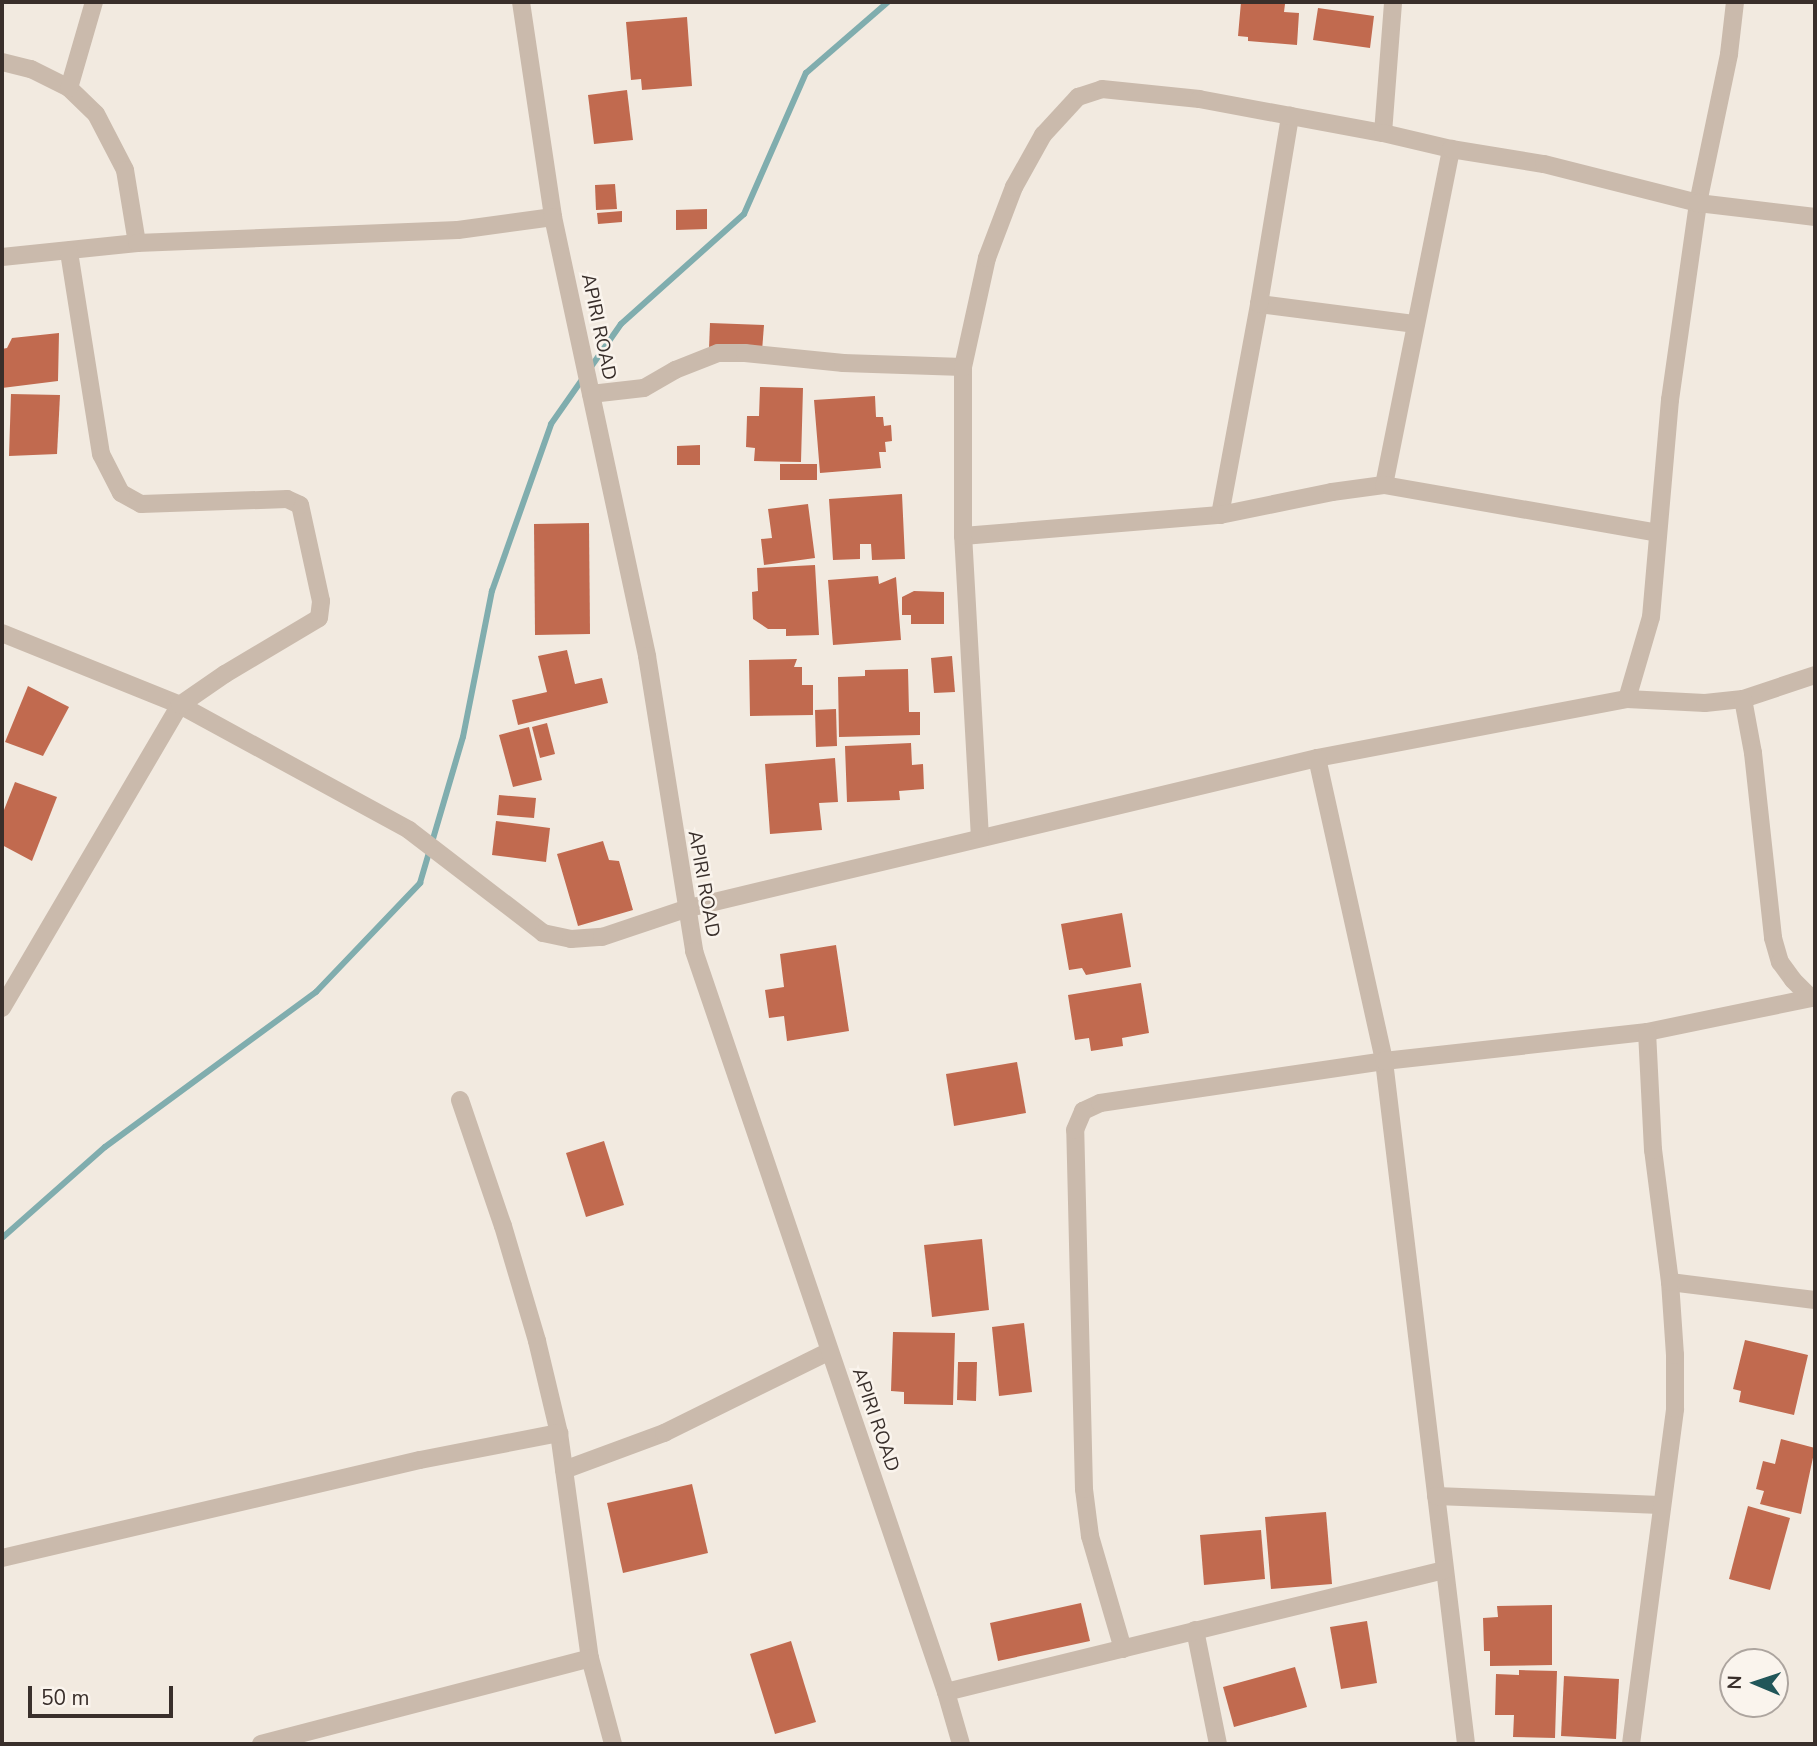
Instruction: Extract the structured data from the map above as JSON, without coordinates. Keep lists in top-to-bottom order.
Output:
{
  "streets": {
    "street": ["APIRI ROAD"]
  },
  "scale_bar": "50 m",
  "north": "left"
}
